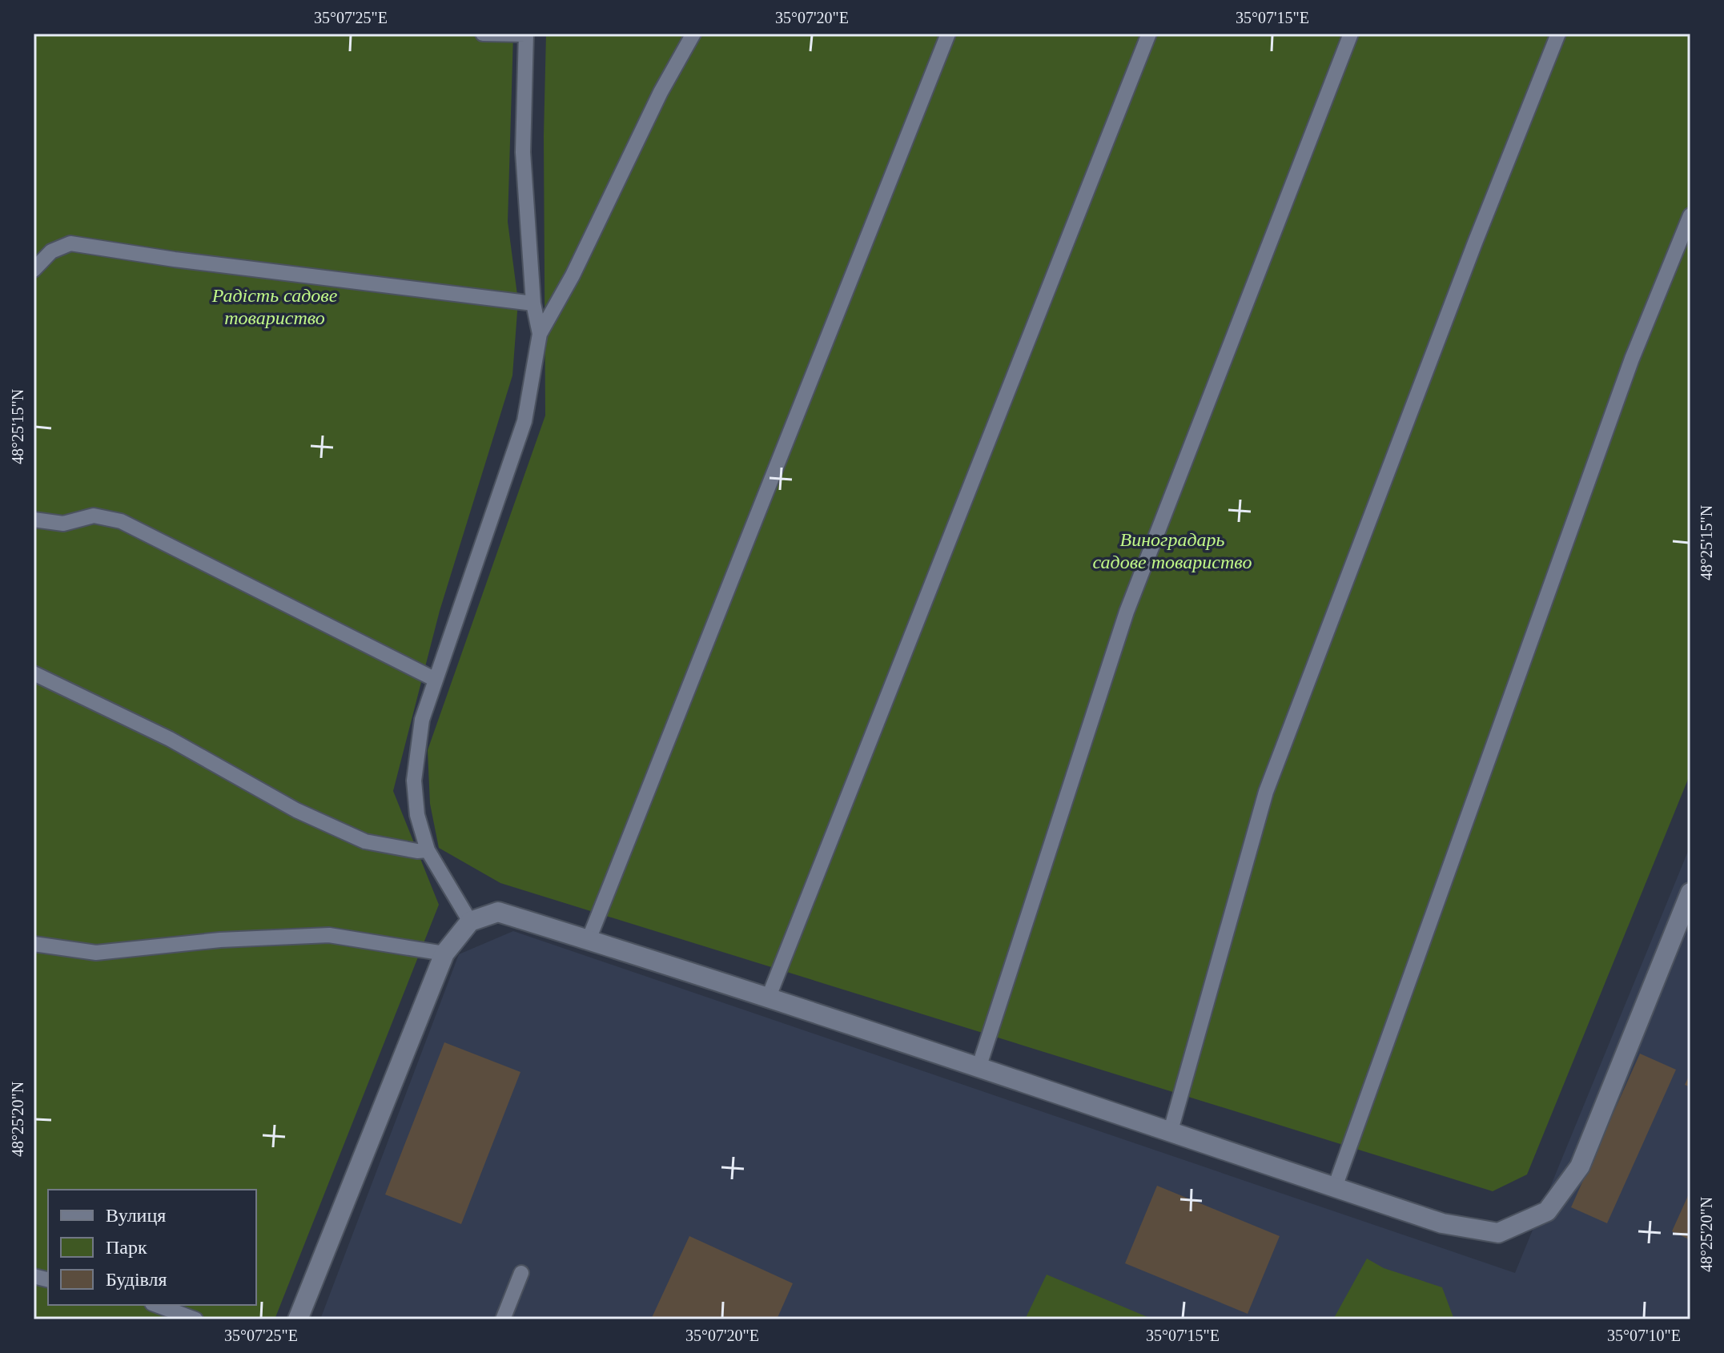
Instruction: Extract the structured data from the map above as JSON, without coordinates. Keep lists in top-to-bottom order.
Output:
{
  "parks": ["Радість садове товариство", "Виноградарь садове товариство"],
  "legend": ["Вулиця", "Парк", "Будівля"],
  "coordinates": [
    "35°07'25\"E",
    "35°07'20\"E",
    "35°07'15\"E",
    "48°25'15\"N",
    "48°25'20\"N",
    "35°07'10\"E"
  ]
}
